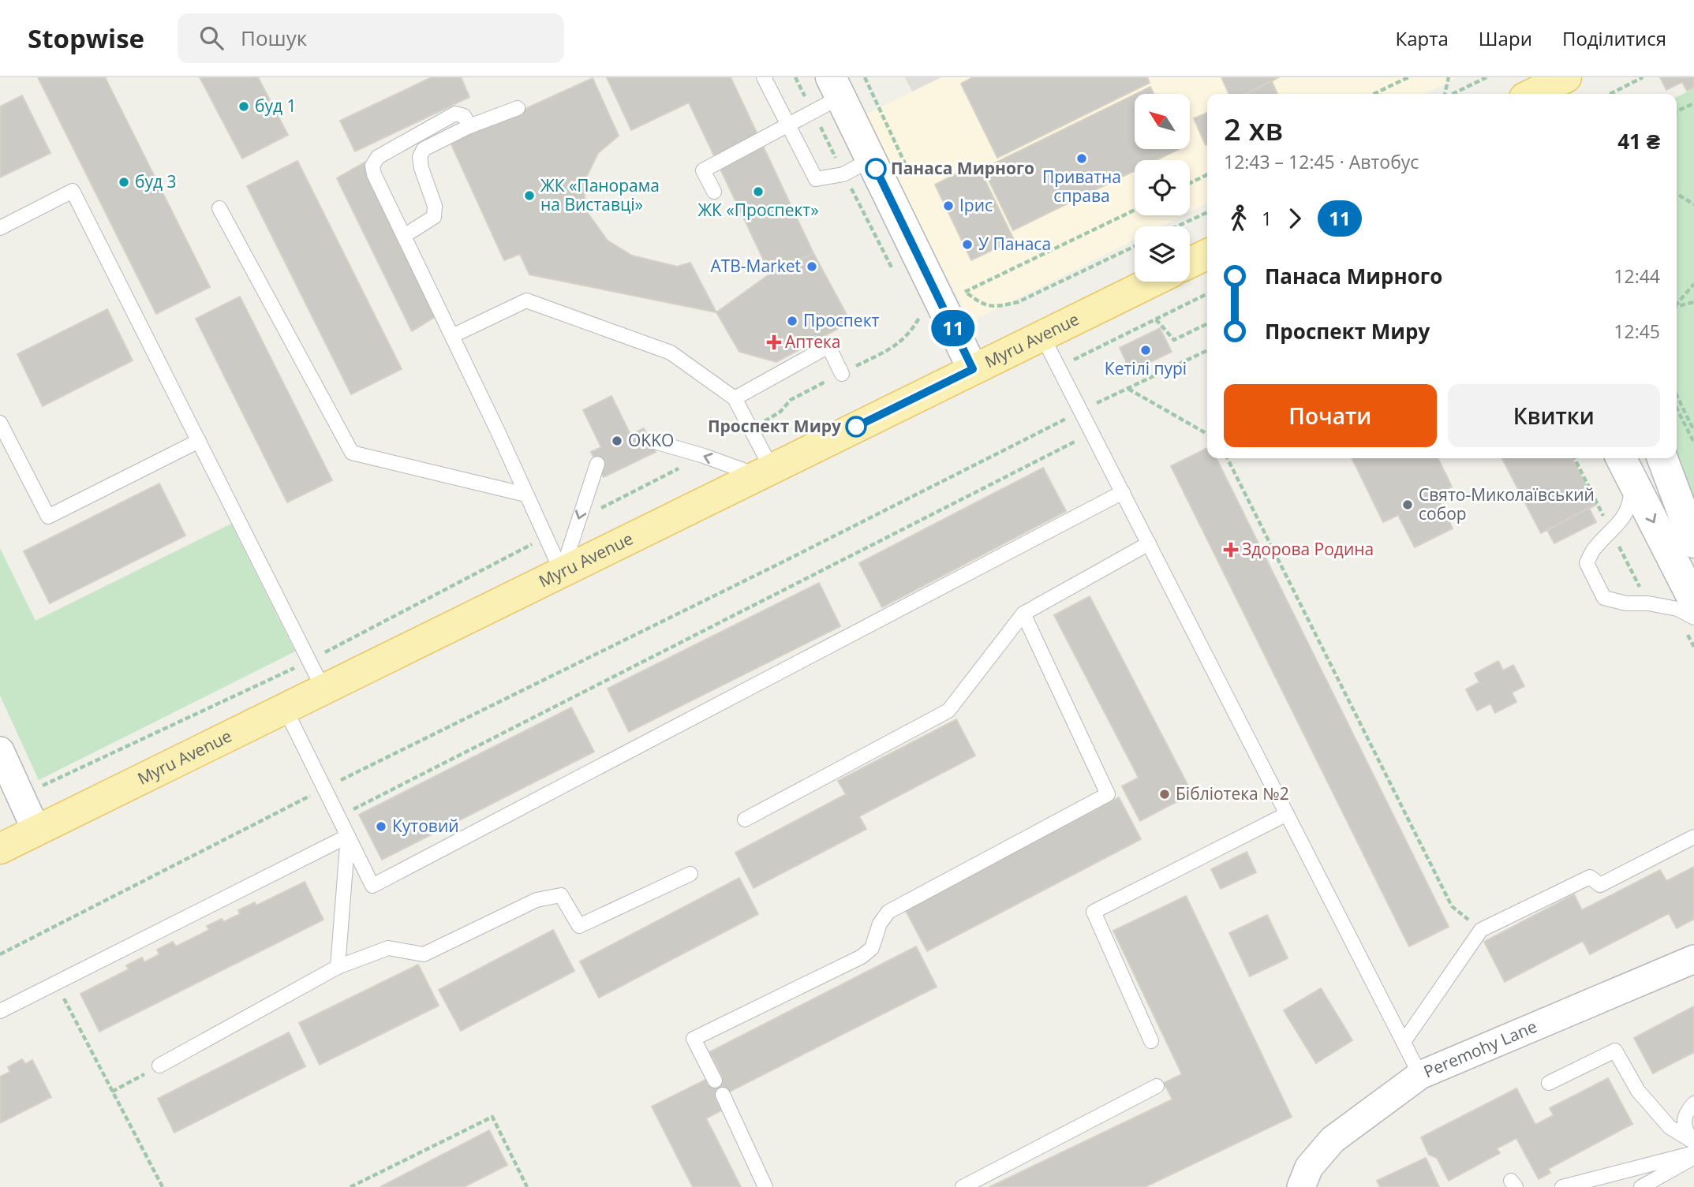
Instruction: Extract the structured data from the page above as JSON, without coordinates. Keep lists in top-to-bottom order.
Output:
{
  "streets": {
    "main road": ["Myru Avenue"],
    "street": ["Peremohy Lane"]
  },
  "places": {
    "other": [
      "буд 1",
      "Приватна справа",
      "Панаса Мирного",
      "буд 3",
      "ЖК «Проспект»",
      "ЖК «Панорама на Виставці»",
      "Ірис",
      "У Панаса",
      "ATB-Market",
      "Проспект",
      "Кетілі пурі",
      "Проспект Миру",
      "OKKO",
      "Свято-Миколаївський собор",
      "Бібліотека №2",
      "Кутовий"
    ],
    "health": ["Аптека", "Здорова Родина"]
  },
  "lines": ["bus line 11"],
  "north": "top left",
  "page": {
    "header": "Stopwise",
    "search": "Пошук",
    "nav": ["Карта", "Шари", "Поділитися"],
    "on_map": "11",
    "heading": ["2 хв", "12:43 – 12:45 · Автобус", "41 ₴"],
    "legs": ["1", "11"],
    "list": [
      {
        "name": "Панаса Мирного",
        "value": "12:44"
      },
      {
        "name": "Проспект Миру",
        "value": "12:45"
      }
    ],
    "buttons": ["Почати", "Квитки"]
  }
}
